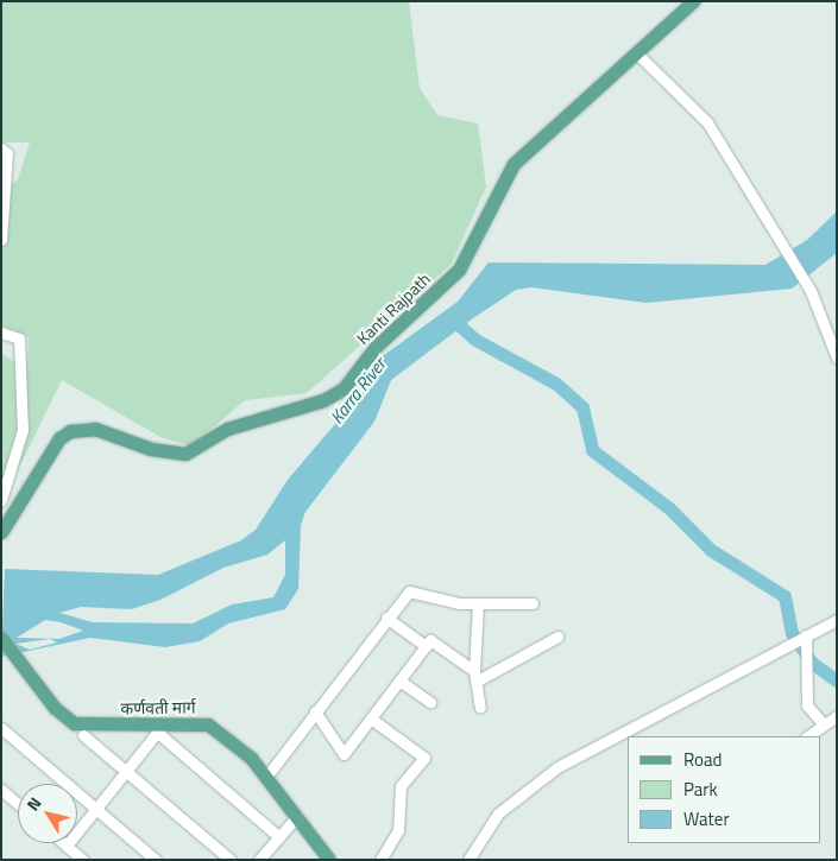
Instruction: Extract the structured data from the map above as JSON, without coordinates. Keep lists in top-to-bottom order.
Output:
{
  "streets": {
    "main road": ["Kanti Rajpath", "कर्णवती मार्ग"]
  },
  "water": ["Karra River"],
  "legend": ["Road", "Park", "Water"],
  "north": "top left"
}
